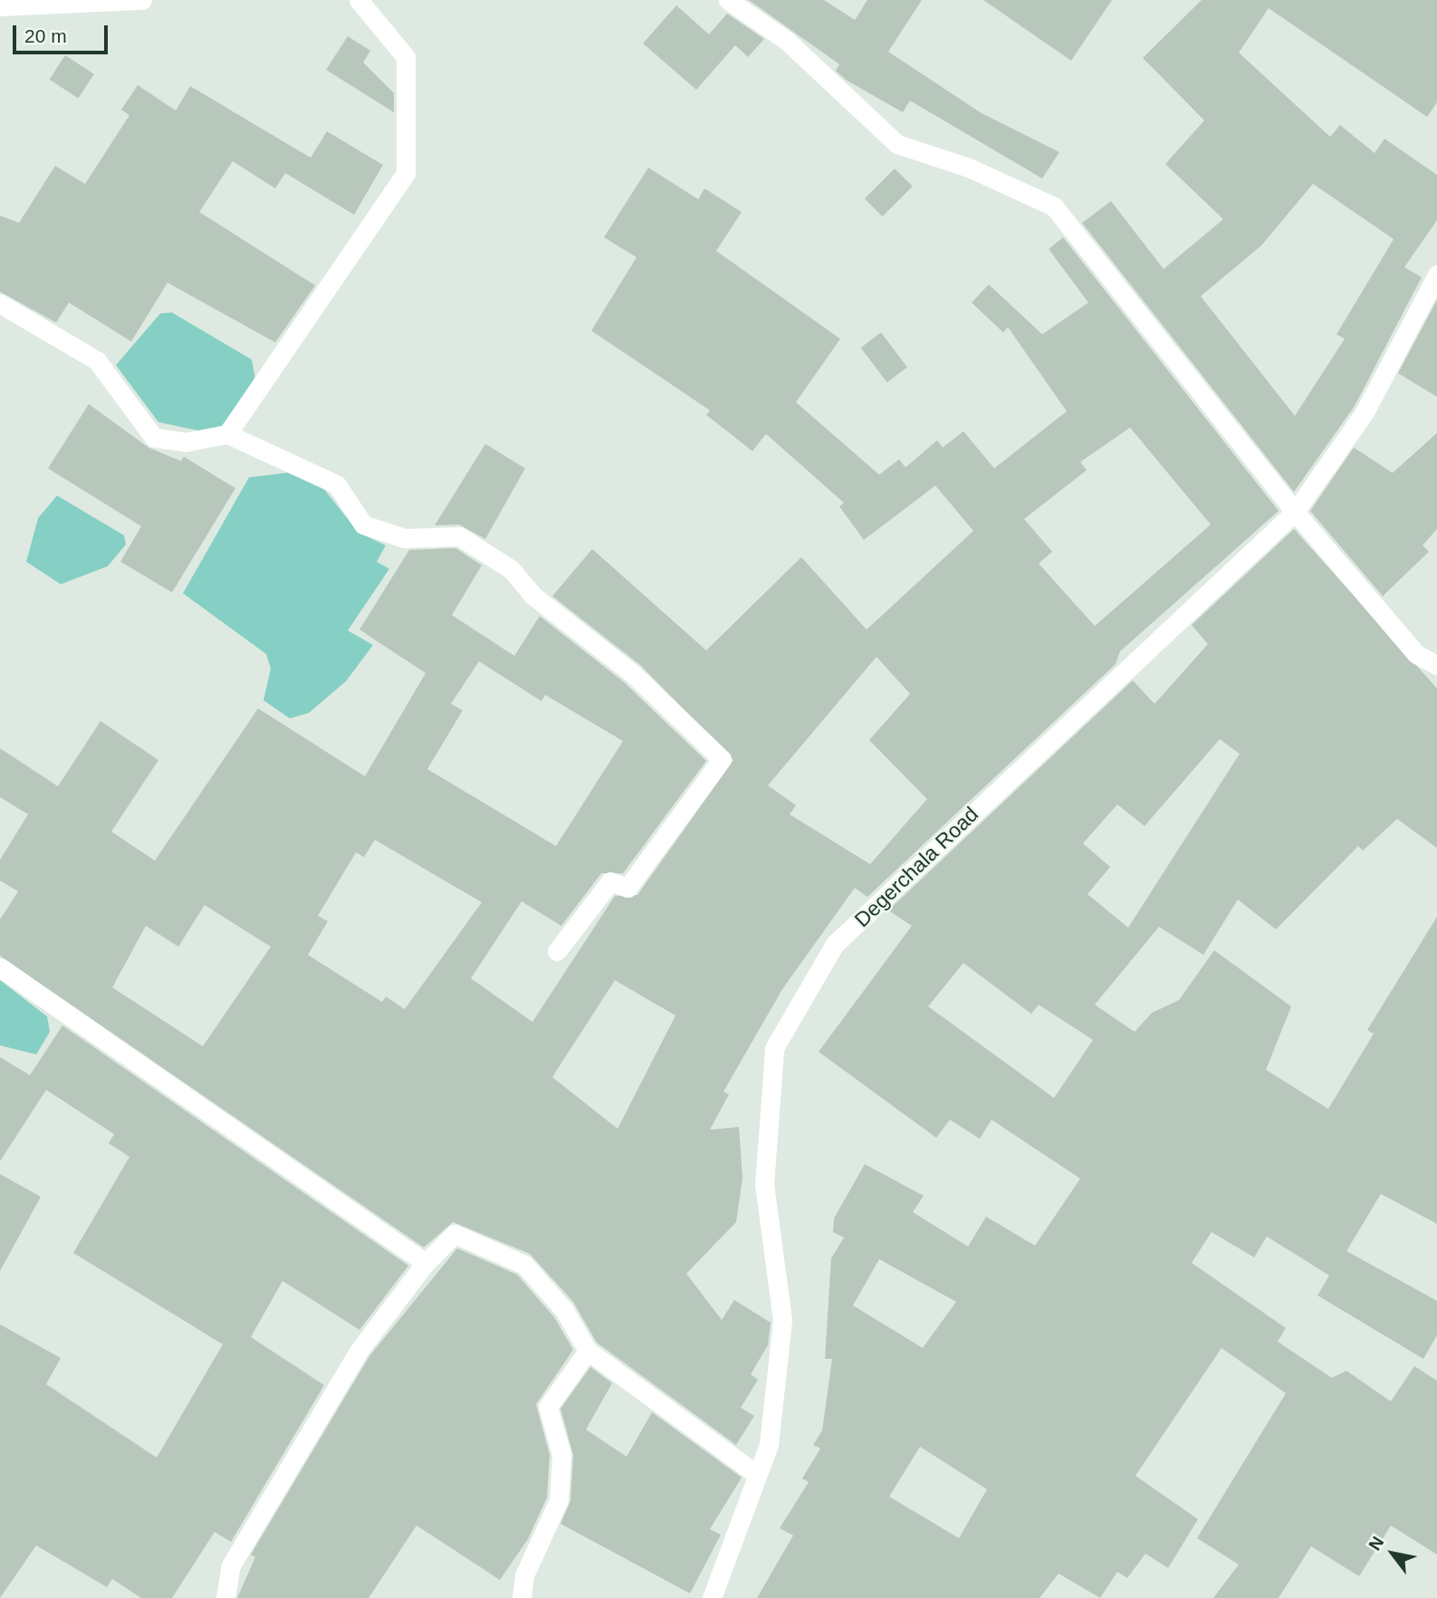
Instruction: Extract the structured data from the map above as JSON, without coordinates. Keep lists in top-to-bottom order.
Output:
{
  "streets": {
    "street": ["Degerchala Road"]
  },
  "scale_bar": "20 m",
  "north": "top left"
}
